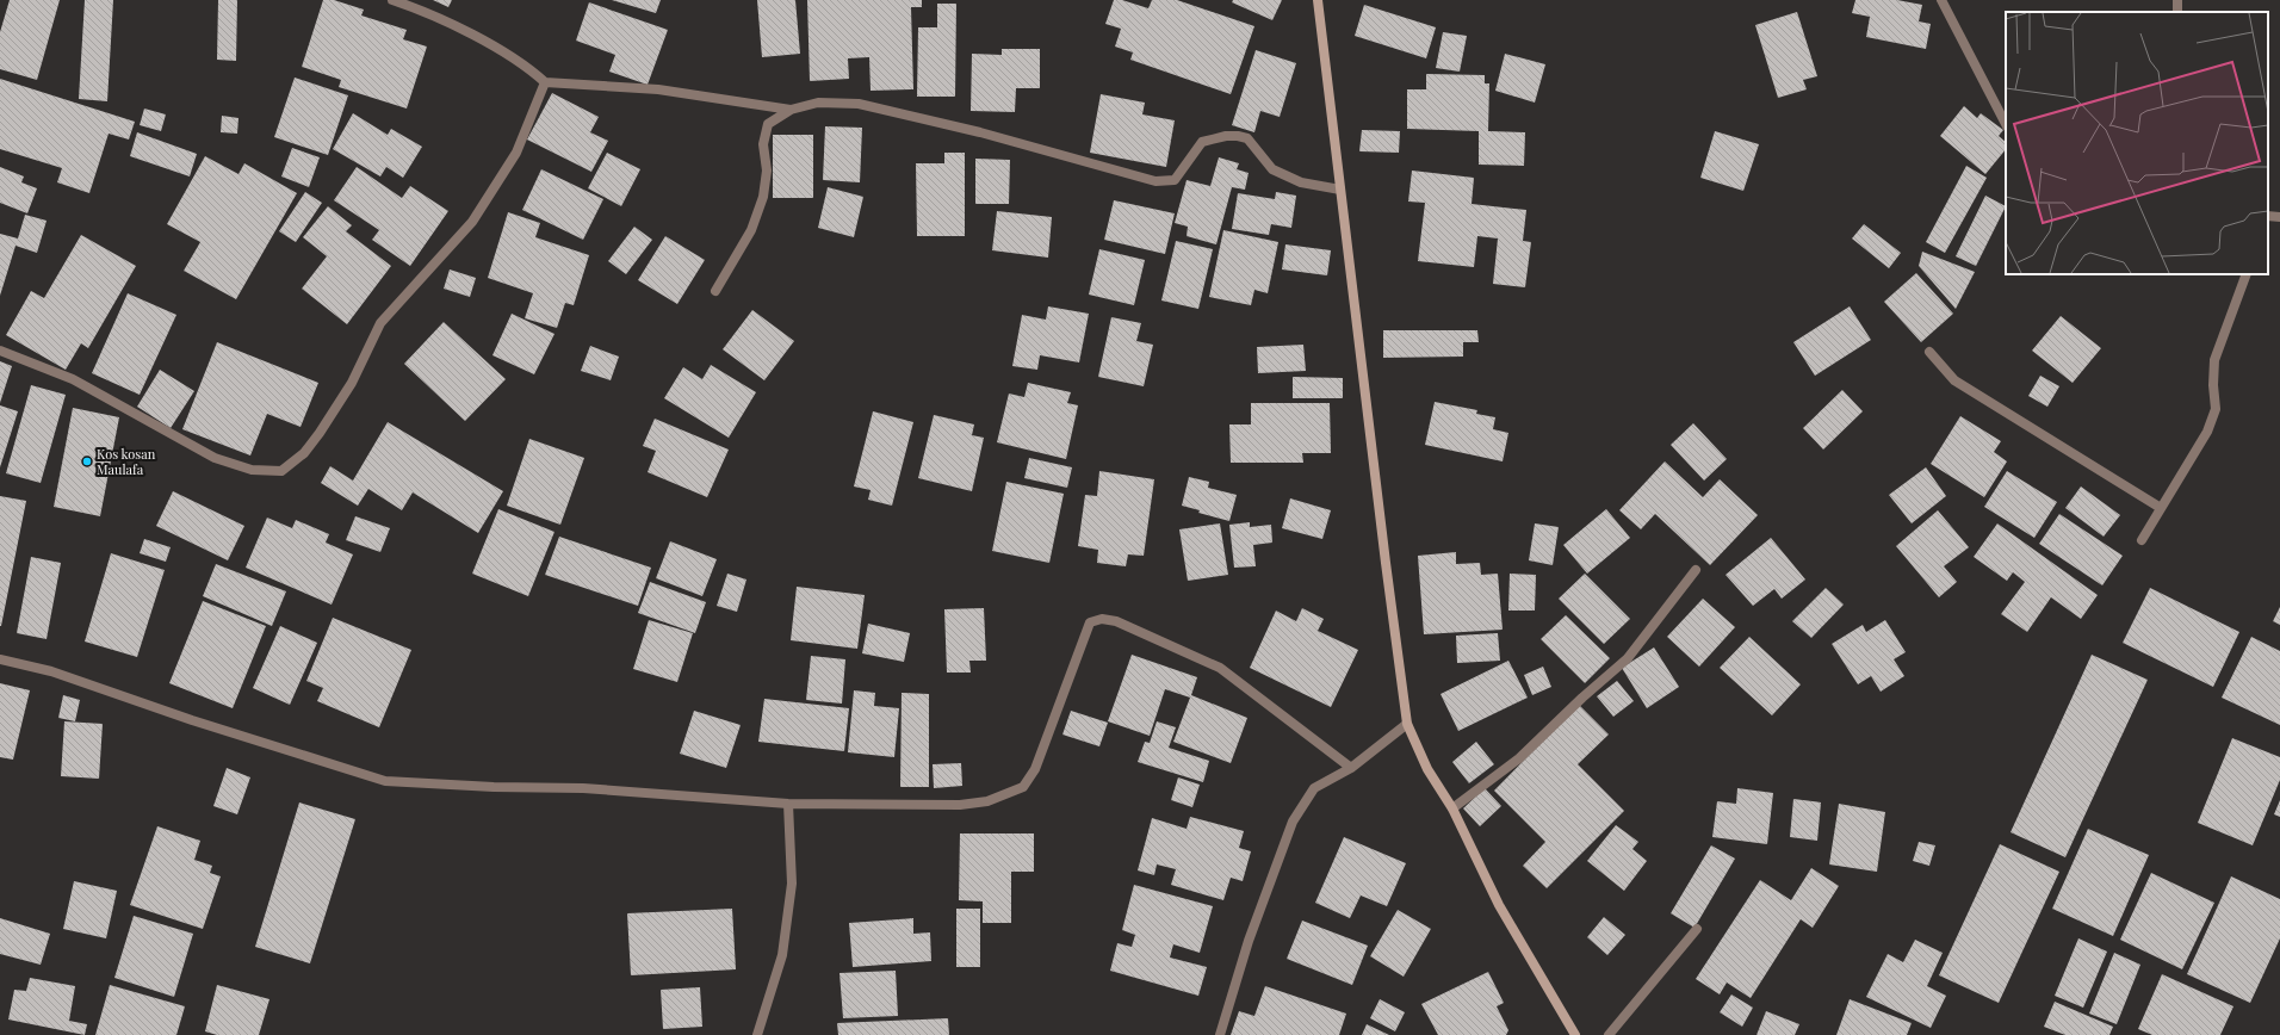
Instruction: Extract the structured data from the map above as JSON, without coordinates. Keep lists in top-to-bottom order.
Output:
{
  "places": ["Kos kosan Maulafa"]
}
